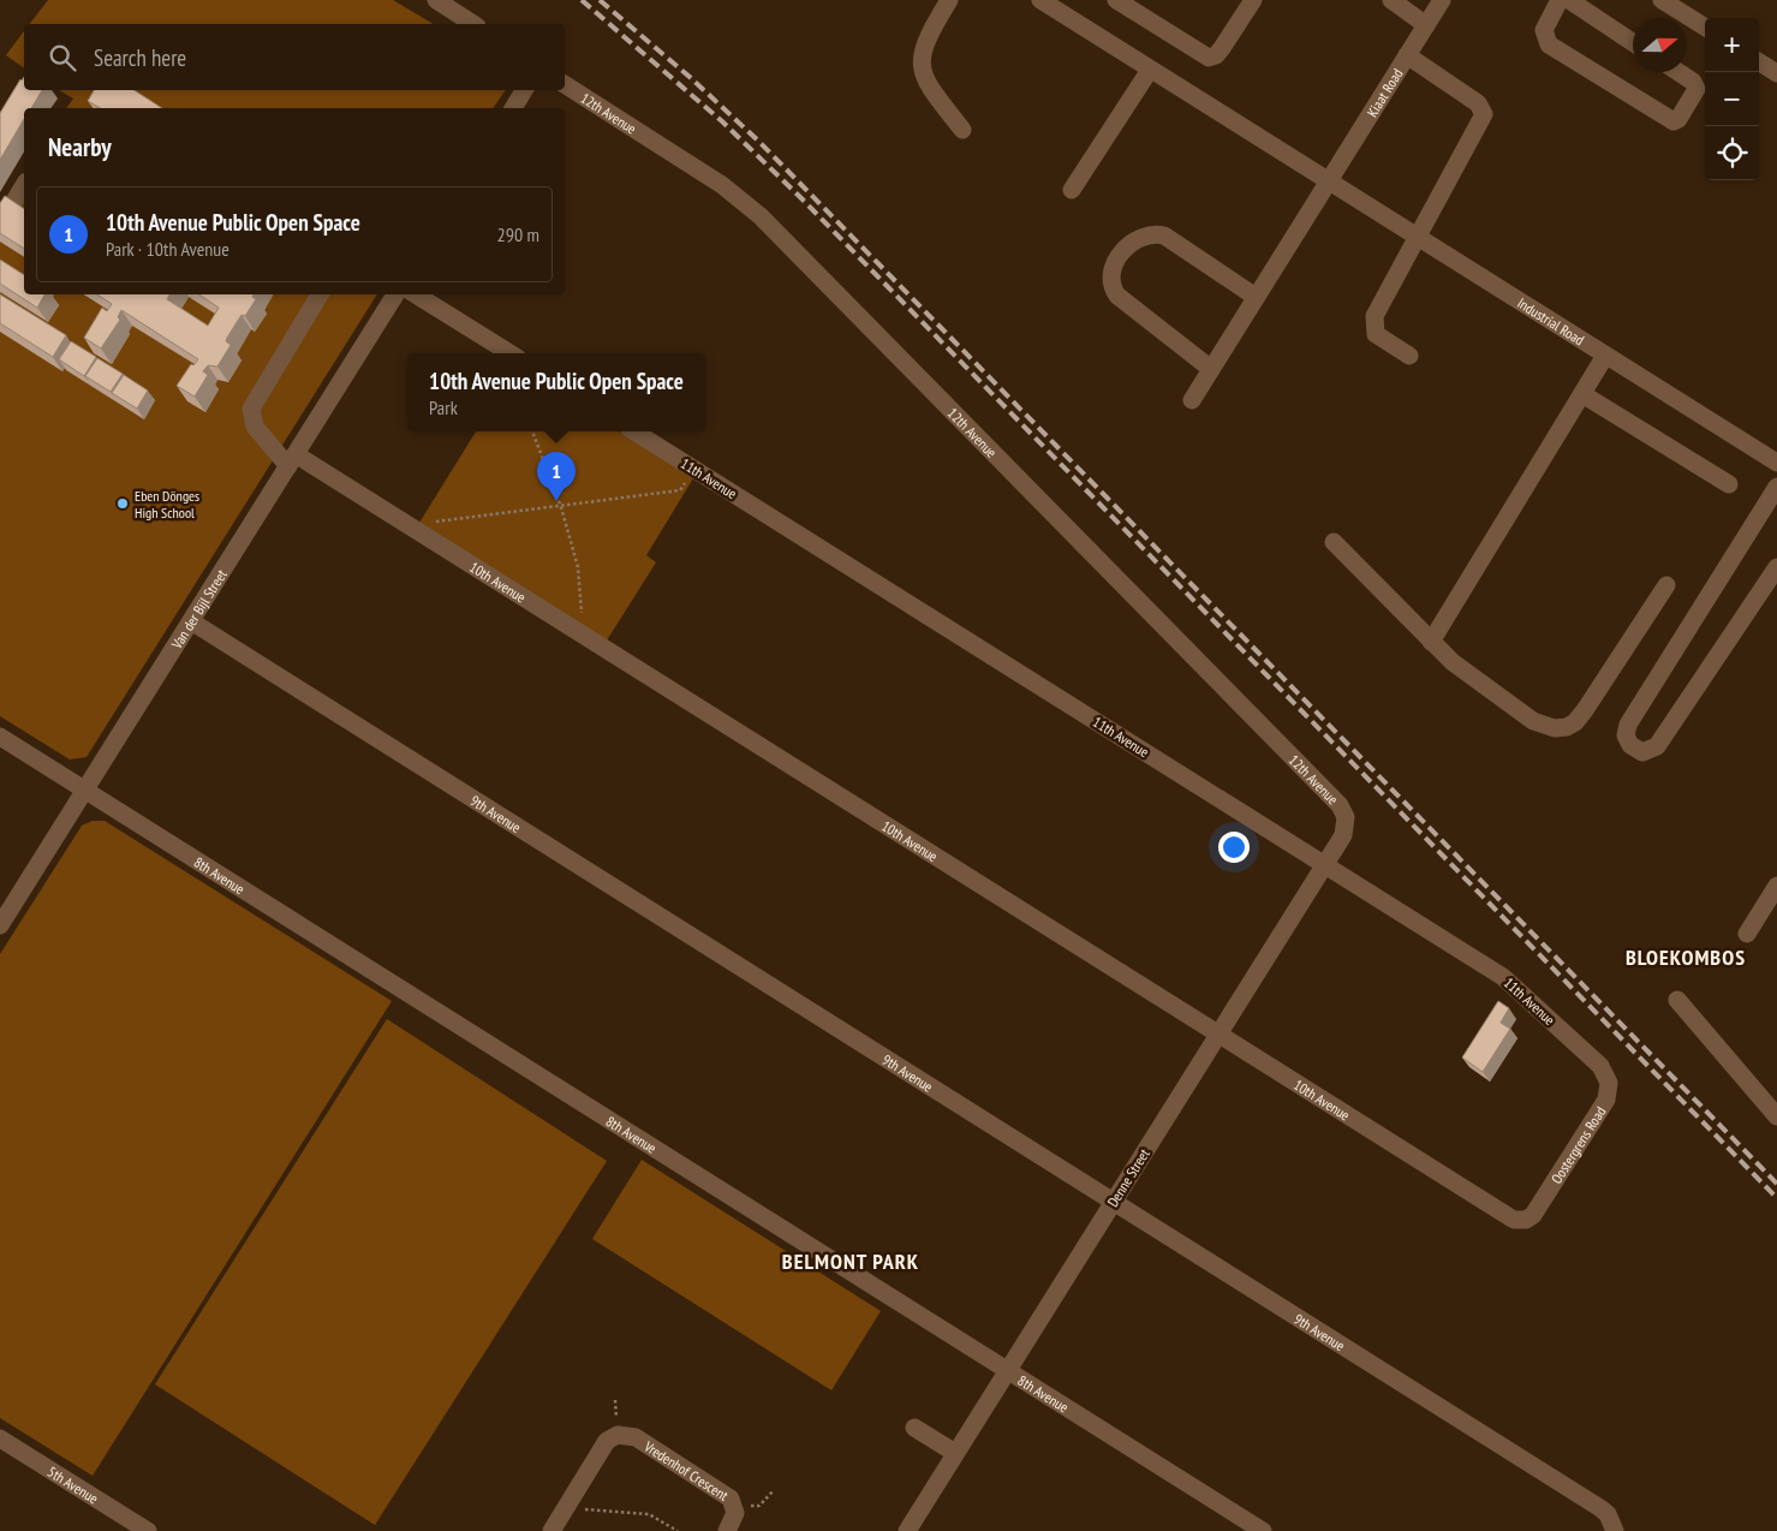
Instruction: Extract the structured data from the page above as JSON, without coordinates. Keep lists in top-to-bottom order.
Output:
{
  "streets": {
    "street": [
      "Kiaat Road",
      "12th Avenue",
      "Industrial Road",
      "11th Avenue",
      "10th Avenue",
      "Van der Bijl Street",
      "9th Avenue",
      "8th Avenue",
      "Oostergrens Road",
      "Denne Street",
      "Vredenhof Crescent",
      "5th Avenue"
    ]
  },
  "crossings": [
    ["Kiaat Road", "Industrial Road"],
    ["12th Avenue", "Denne Street"],
    ["11th Avenue", "Oostergrens Road"],
    ["11th Avenue", "Denne Street"],
    ["10th Avenue", "Van der Bijl Street"],
    ["10th Avenue", "Oostergrens Road"],
    ["10th Avenue", "Denne Street"],
    ["Van der Bijl Street", "9th Avenue"],
    ["Van der Bijl Street", "8th Avenue"],
    ["9th Avenue", "Denne Street"],
    ["8th Avenue", "Denne Street"]
  ],
  "districts": ["BLOEKOMBOS", "BELMONT PARK"],
  "places": ["Eben Dönges High School"],
  "north": "right",
  "page": {
    "map_buttons": ["+", "−"],
    "search": "Search here",
    "heading": "Nearby",
    "list": [
      {
        "mark": "1",
        "name": "10th Avenue Public Open Space",
        "note": "Park · 10th Avenue",
        "value": "290 m"
      }
    ],
    "popup": ["10th Avenue Public Open Space", "Park"],
    "pins": "1"
  }
}
